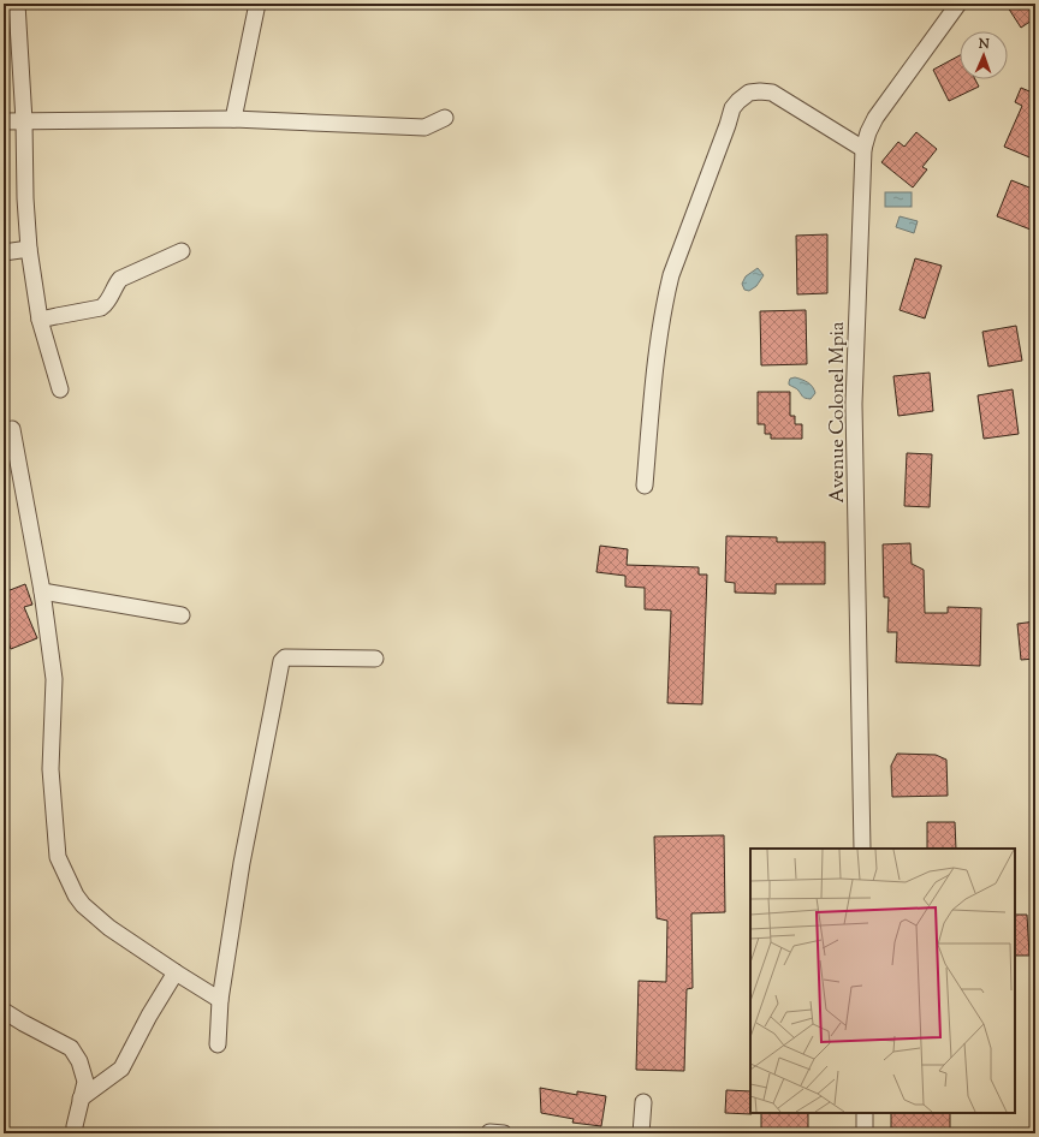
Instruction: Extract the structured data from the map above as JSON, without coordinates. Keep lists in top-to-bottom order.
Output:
{
  "streets": {
    "street": ["Avenue Colonel Mpia"]
  },
  "north": "top"
}
